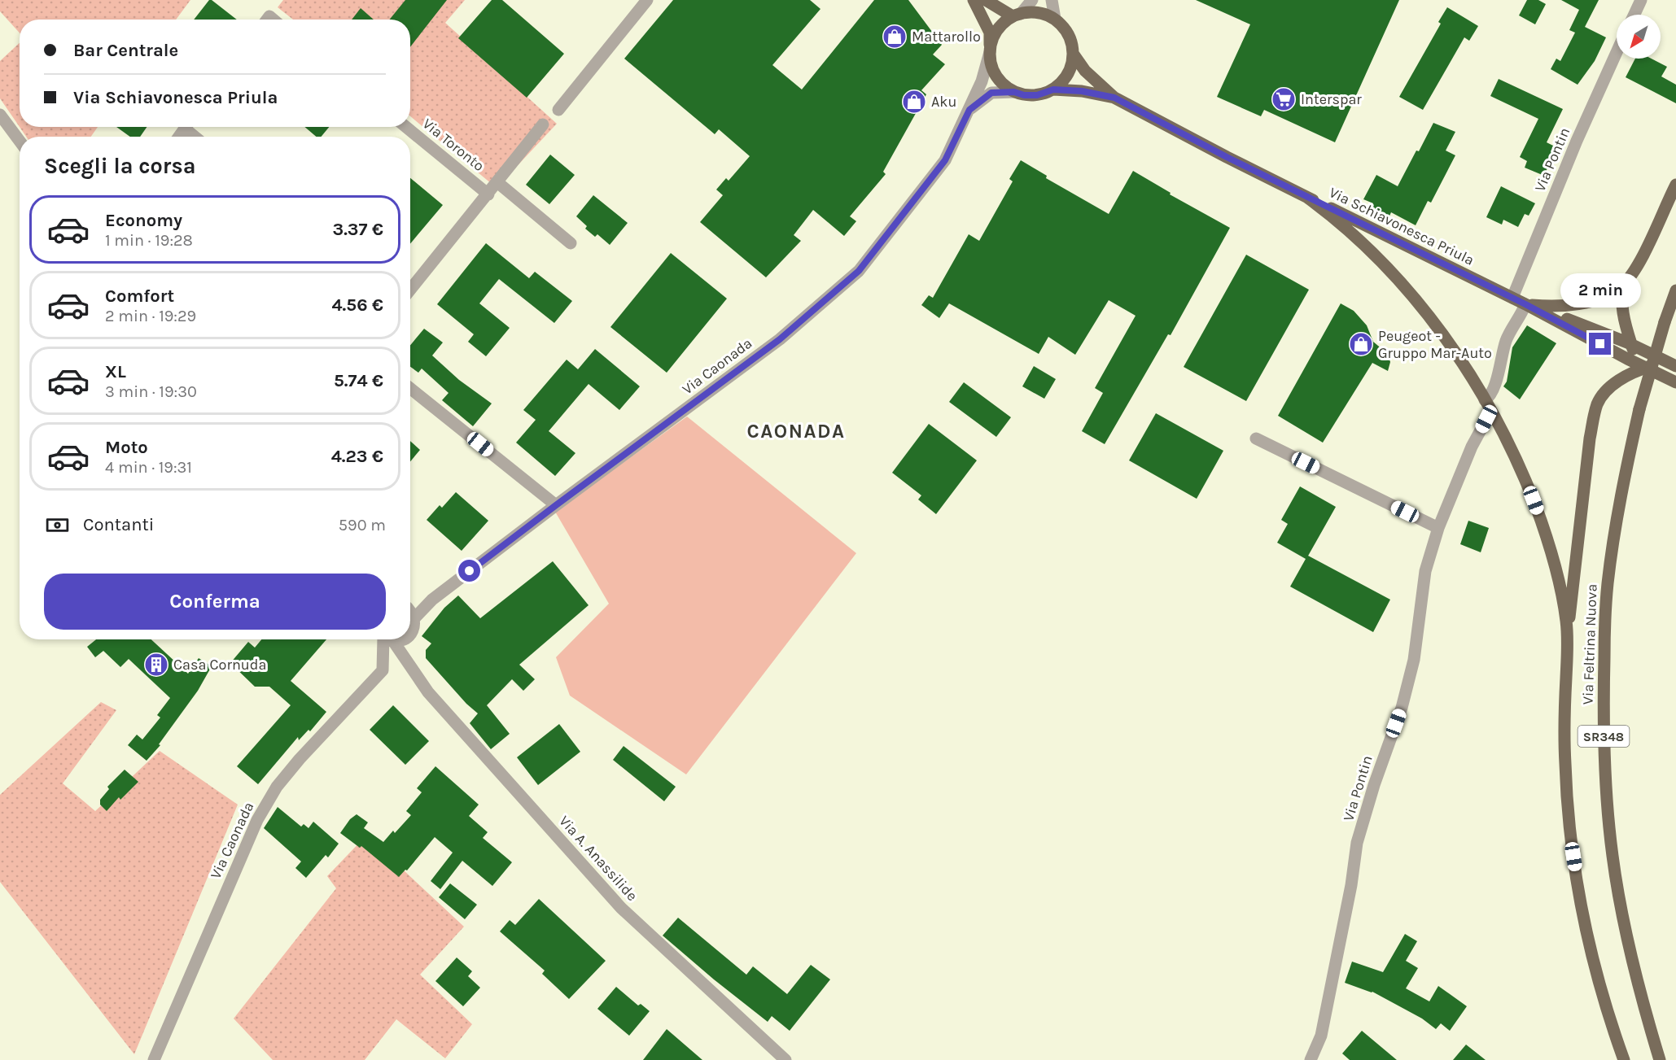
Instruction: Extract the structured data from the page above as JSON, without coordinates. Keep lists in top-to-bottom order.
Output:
{
  "streets": {
    "main road": ["Via Schiavonesca Priula", "Via Feltrina Nuova", "SR348"],
    "street": [
      "Via Toronto",
      "Via Pontin",
      "Via Caonada",
      "Via A. Anassilide"
    ]
  },
  "crossings": [
    ["Via Pontin", "Via Schiavonesca Priula"],
    ["Via Schiavonesca Priula", "Via Caonada"]
  ],
  "districts": ["CAONADA"],
  "places": {
    "shop": ["Mattarollo", "Aku", "Peugeot - Gruppo Mar-Auto"],
    "supermarket": ["Interspar"],
    "building": ["Casa Cornuda"]
  },
  "north": "bottom left",
  "page": {
    "banner": ["Bar Centrale", "Via Schiavonesca Priula"],
    "heading": "Scegli la corsa",
    "list": [
      {
        "name": "Economy",
        "note": "1 min · 19:28",
        "value": "3.37 €"
      },
      {
        "name": "Comfort",
        "note": "2 min · 19:29",
        "value": "4.56 €"
      },
      {
        "name": "XL",
        "note": "3 min · 19:30",
        "value": "5.74 €"
      },
      {
        "name": "Moto",
        "note": "4 min · 19:31",
        "value": "4.23 €"
      }
    ],
    "bubble": "2 min",
    "pay": ["Contanti", "590 m"],
    "buttons": "Conferma"
  }
}
